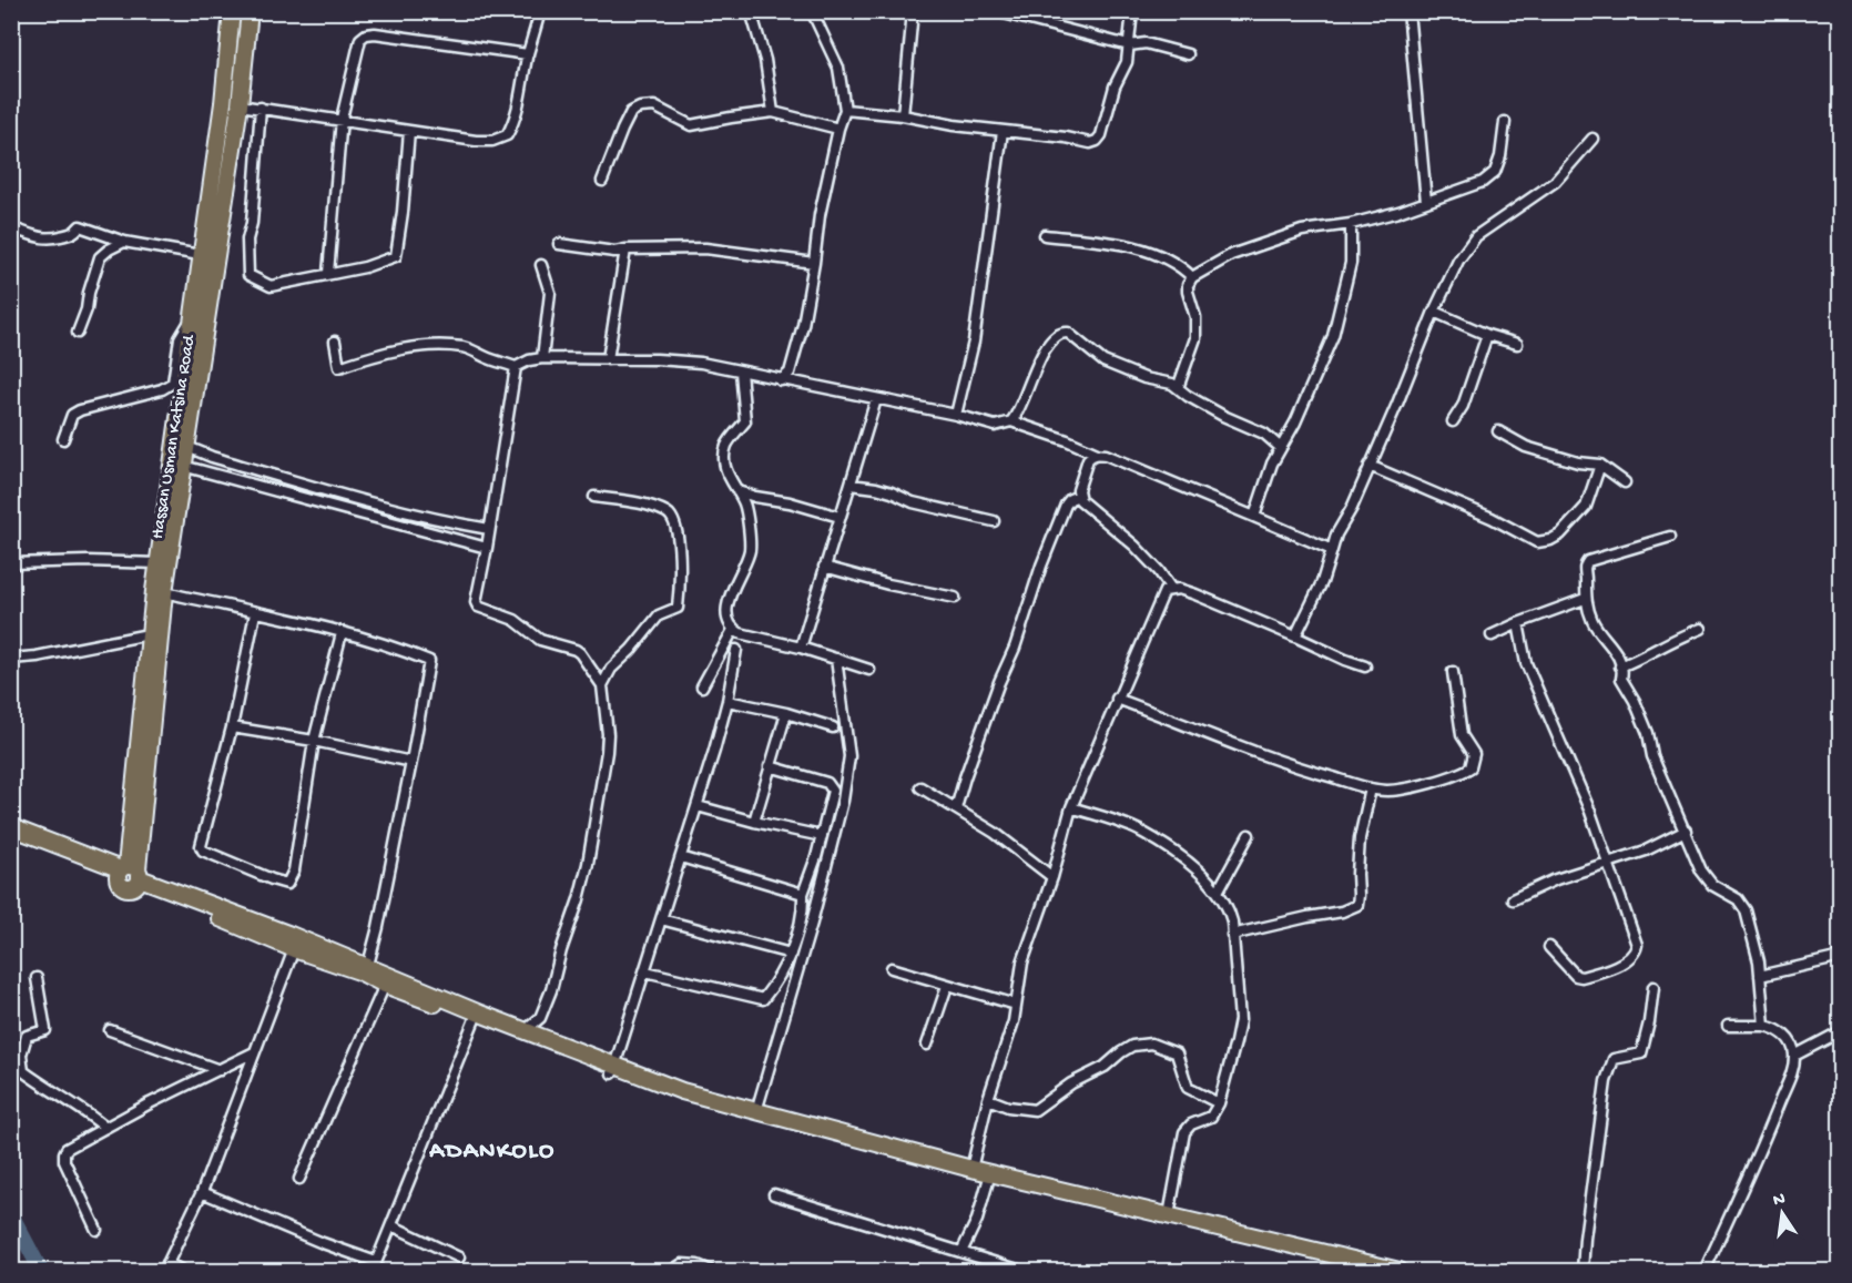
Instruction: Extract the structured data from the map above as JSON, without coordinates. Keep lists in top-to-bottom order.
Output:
{
  "streets": {
    "main road": ["Hassan Usman Katsina Road"]
  },
  "districts": ["ADANKOLO"],
  "north": "top"
}
